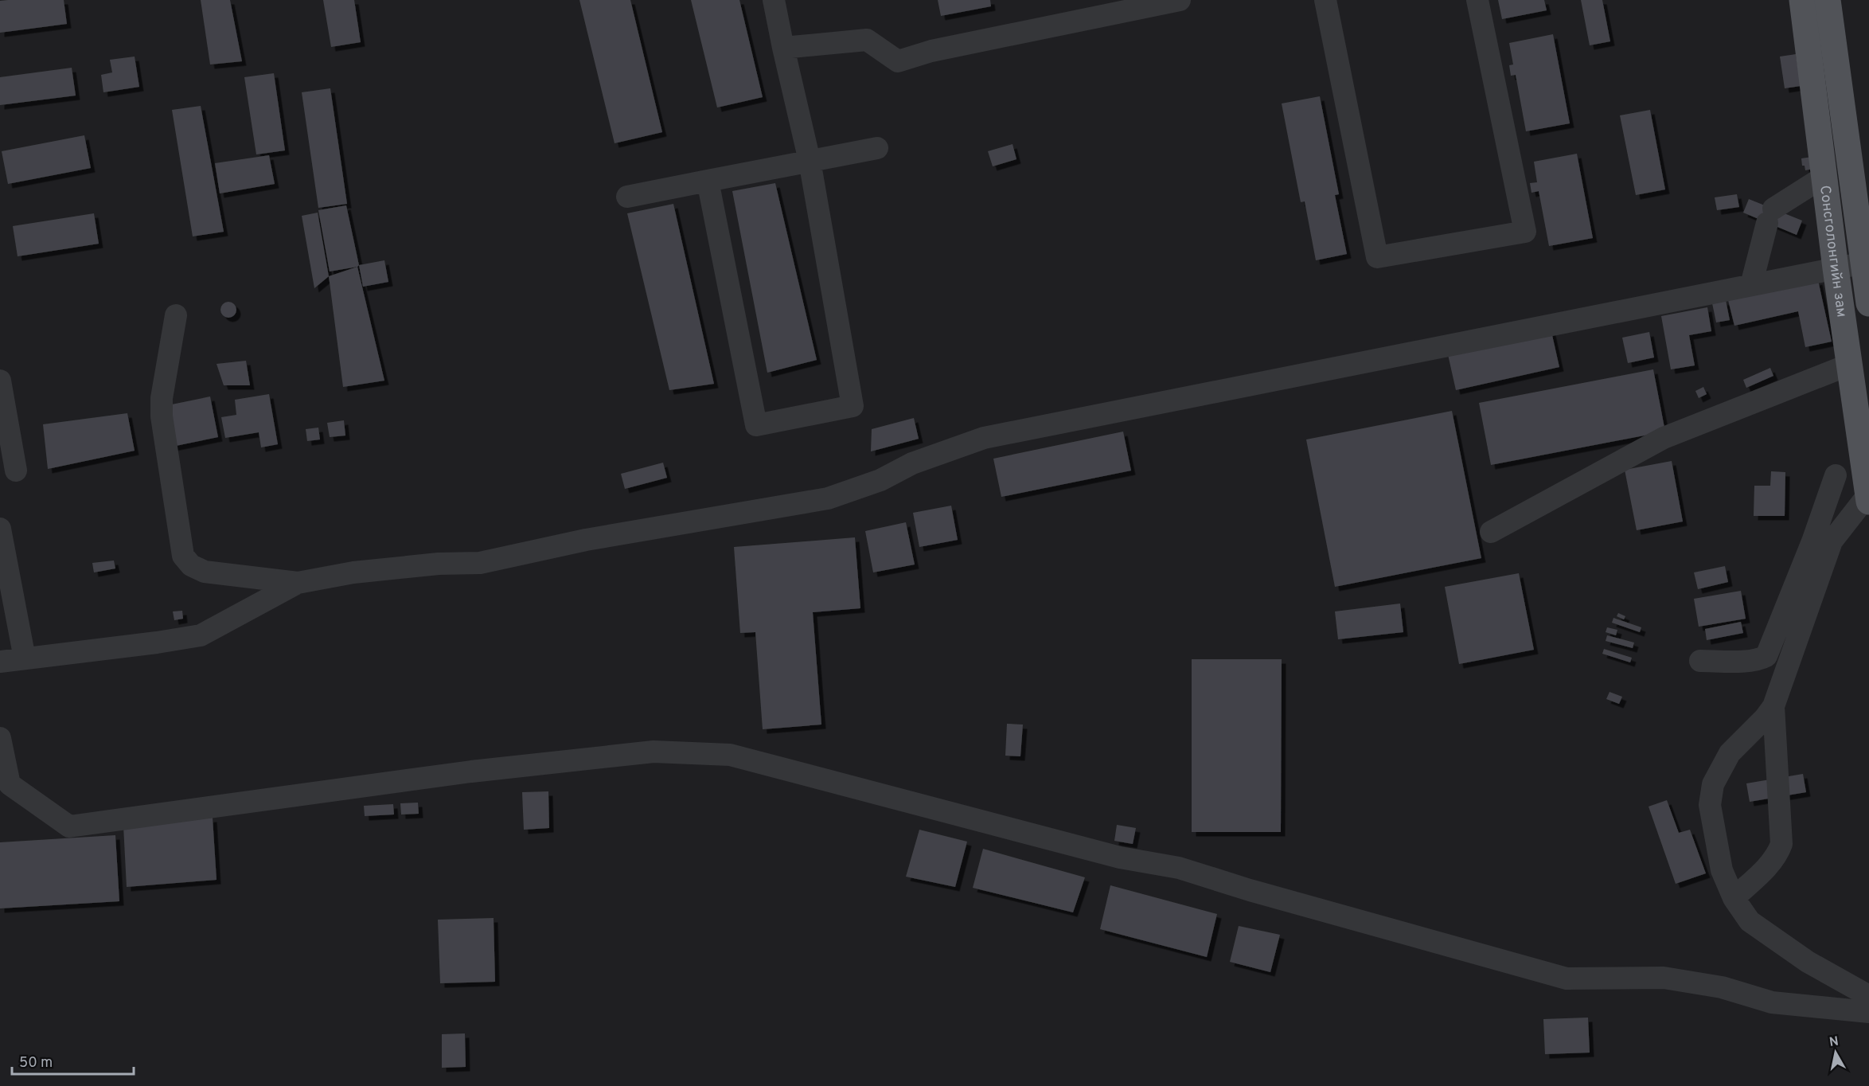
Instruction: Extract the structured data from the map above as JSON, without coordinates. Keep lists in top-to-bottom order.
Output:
{
  "streets": {
    "main road": ["Сонсголонгийн зам"]
  },
  "scale_bar": "50 m",
  "north": "top"
}
